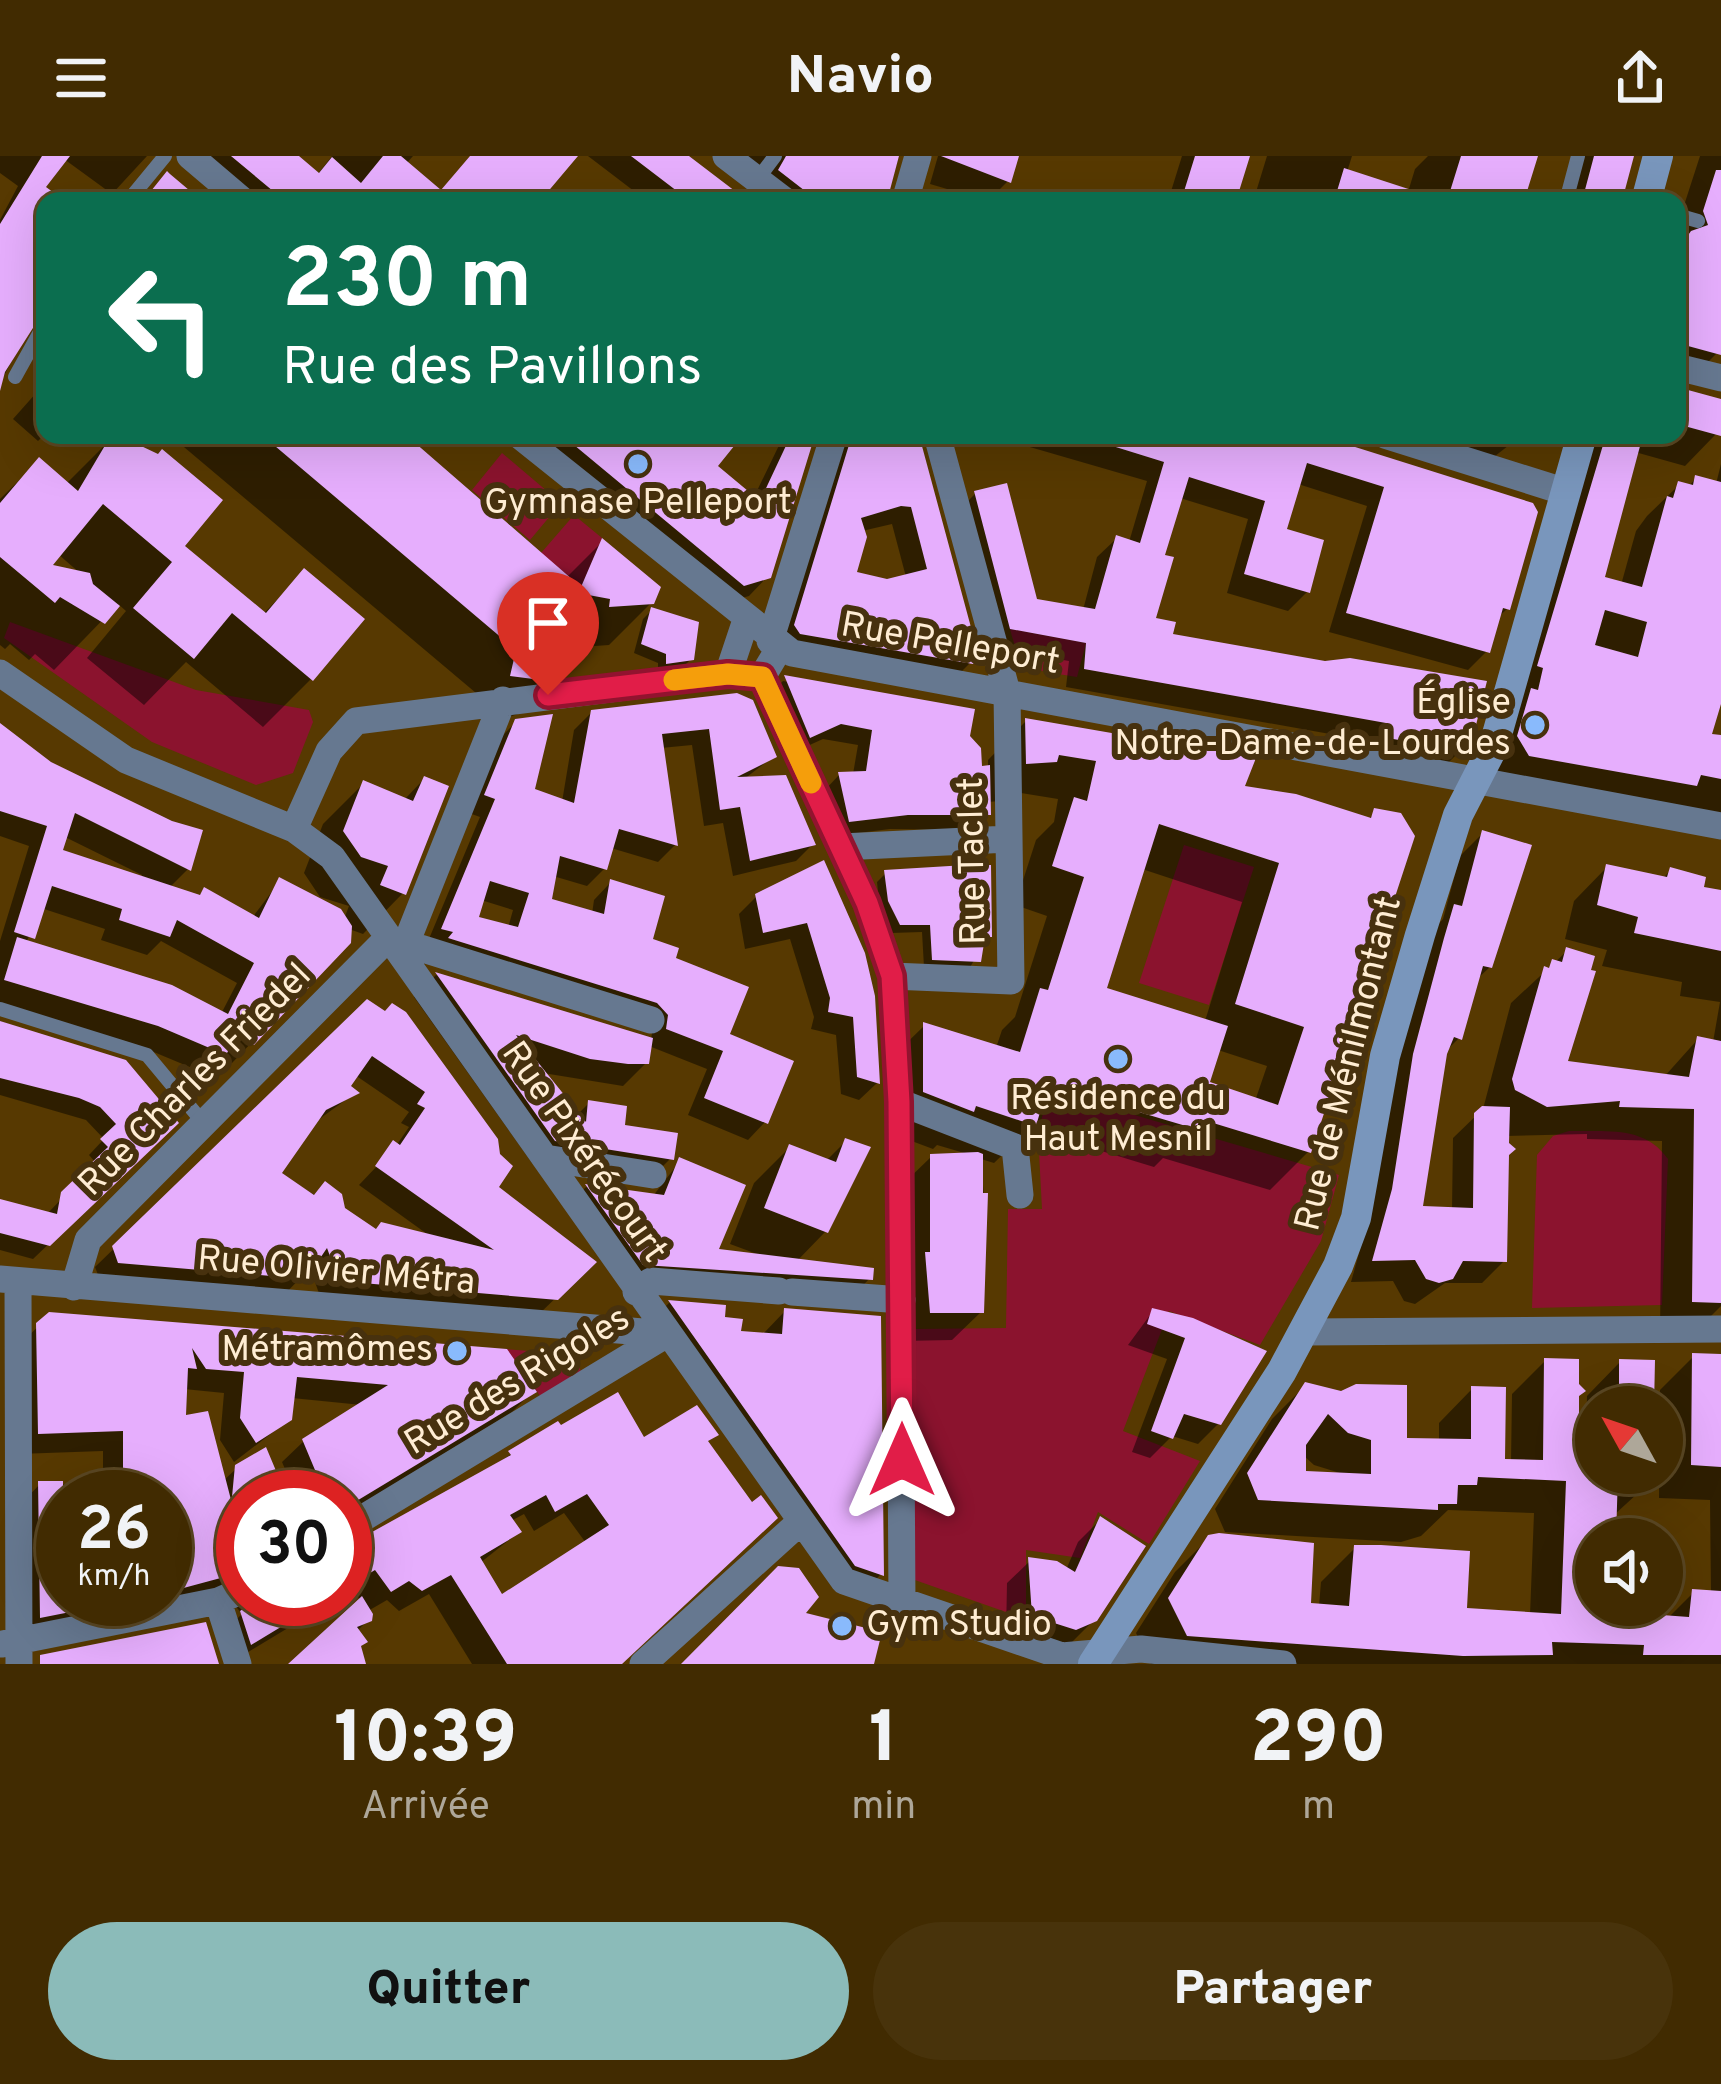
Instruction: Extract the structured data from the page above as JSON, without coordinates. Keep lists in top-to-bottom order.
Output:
{
  "streets": {
    "street": [
      "Rue Pelleport",
      "Rue Taclet",
      "Rue de Ménilmontant",
      "Rue Charles Friedel",
      "Rue Pixérécourt",
      "Rue Olivier Métra",
      "Rue des Rigoles"
    ]
  },
  "crossings": [
    ["Rue Pelleport", "Rue Taclet"],
    ["Rue Pelleport", "Rue de Ménilmontant"],
    ["Rue de Ménilmontant", "Rue Pixérécourt"],
    ["Rue Charles Friedel", "Rue Pixérécourt"],
    ["Rue Charles Friedel", "Rue Olivier Métra"],
    ["Rue Pixérécourt", "Rue Olivier Métra"],
    ["Rue Pixérécourt", "Rue des Rigoles"],
    ["Rue Olivier Métra", "Rue des Rigoles"]
  ],
  "places": [
    "Gymnase Pelleport",
    "Église Notre-Dame-de-Lourdes",
    "Résidence du Haut Mesnil",
    "Métramômes",
    "Gym Studio"
  ],
  "north": "top left",
  "page": {
    "header": "Navio",
    "turn": ["230 m", "Rue des Pavillons"],
    "speed": "26 km/h",
    "limit": "30",
    "eta": [
      "10:39",
      "Arrivée",
      "1",
      "min",
      "290",
      "m"
    ],
    "buttons": ["Quitter", "Partager"]
  }
}
